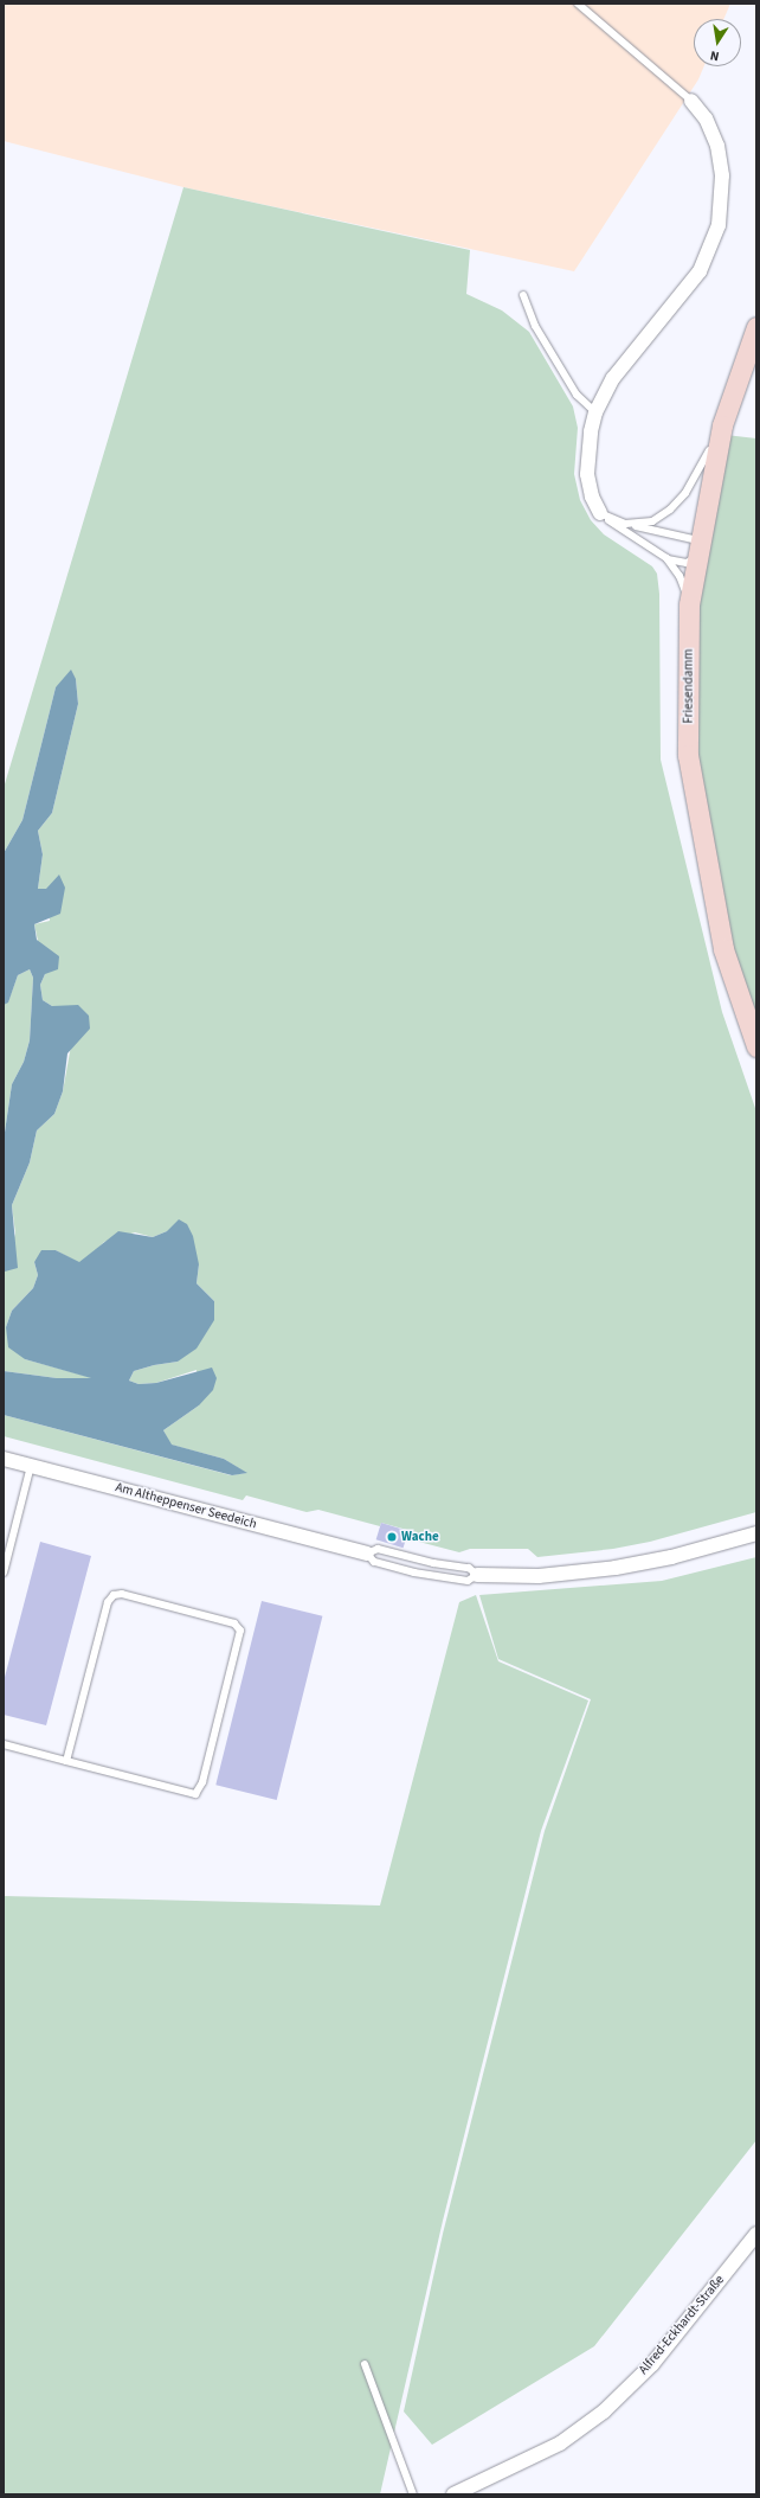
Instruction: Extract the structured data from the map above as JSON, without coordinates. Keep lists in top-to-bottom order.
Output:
{
  "streets": {
    "main road": ["Friesendamm"],
    "street": ["Am Altheppenser Seedeich", "Alfred-Eckhardt-Straße"]
  },
  "places": ["Wache"],
  "north": "bottom"
}
